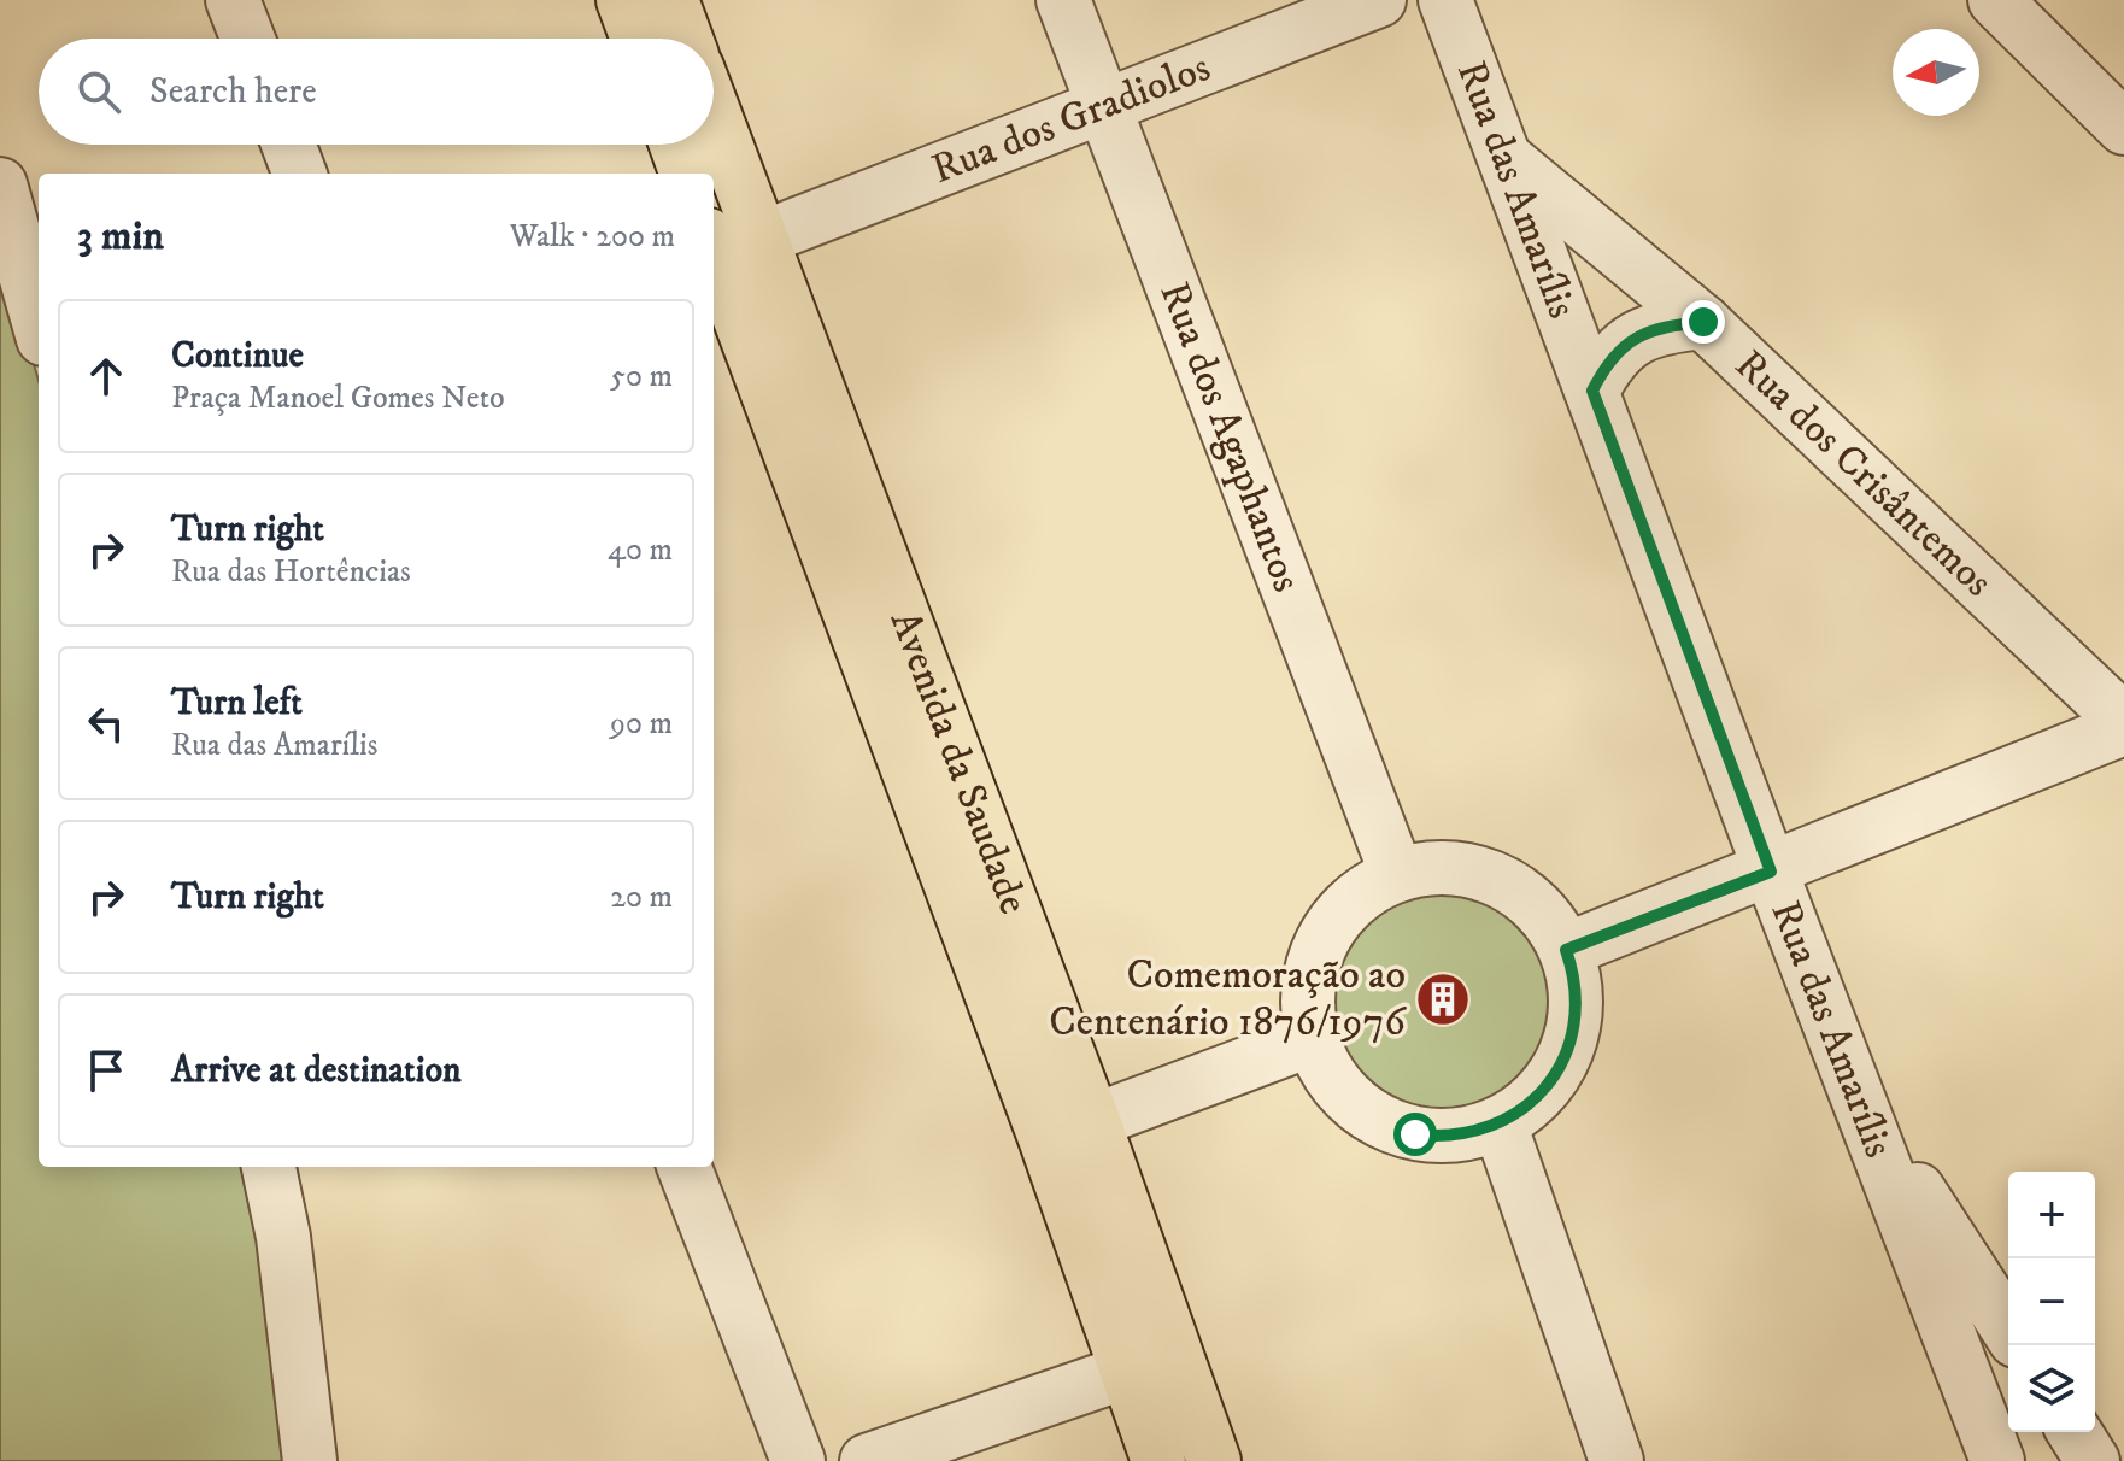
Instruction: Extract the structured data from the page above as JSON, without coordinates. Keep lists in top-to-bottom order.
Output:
{
  "streets": {
    "main road": ["Avenida da Saudade"],
    "street": [
      "Rua dos Gradiolos",
      "Rua das Amarílis",
      "Rua dos Agaphantos",
      "Rua dos Crisântemos"
    ]
  },
  "crossings": [
    ["Rua dos Gradiolos", "Rua dos Agaphantos"],
    ["Rua dos Gradiolos", "Avenida da Saudade"],
    ["Rua das Amarílis", "Rua dos Crisântemos"]
  ],
  "places": {
    "building": ["Comemoração ao Centenário 1876/1976"]
  },
  "north": "left",
  "page": {
    "search": "Search here",
    "heading": ["3 min", "Walk · 200 m"],
    "list": [
      ["Continue", "Praça Manoel Gomes Neto", "50 m"],
      ["Turn right", "Rua das Hortências", "40 m"],
      ["Turn left", "Rua das Amarílis", "90 m"],
      ["Turn right", "20 m"],
      "Arrive at destination"
    ],
    "map_buttons": ["+", "−"]
  }
}
